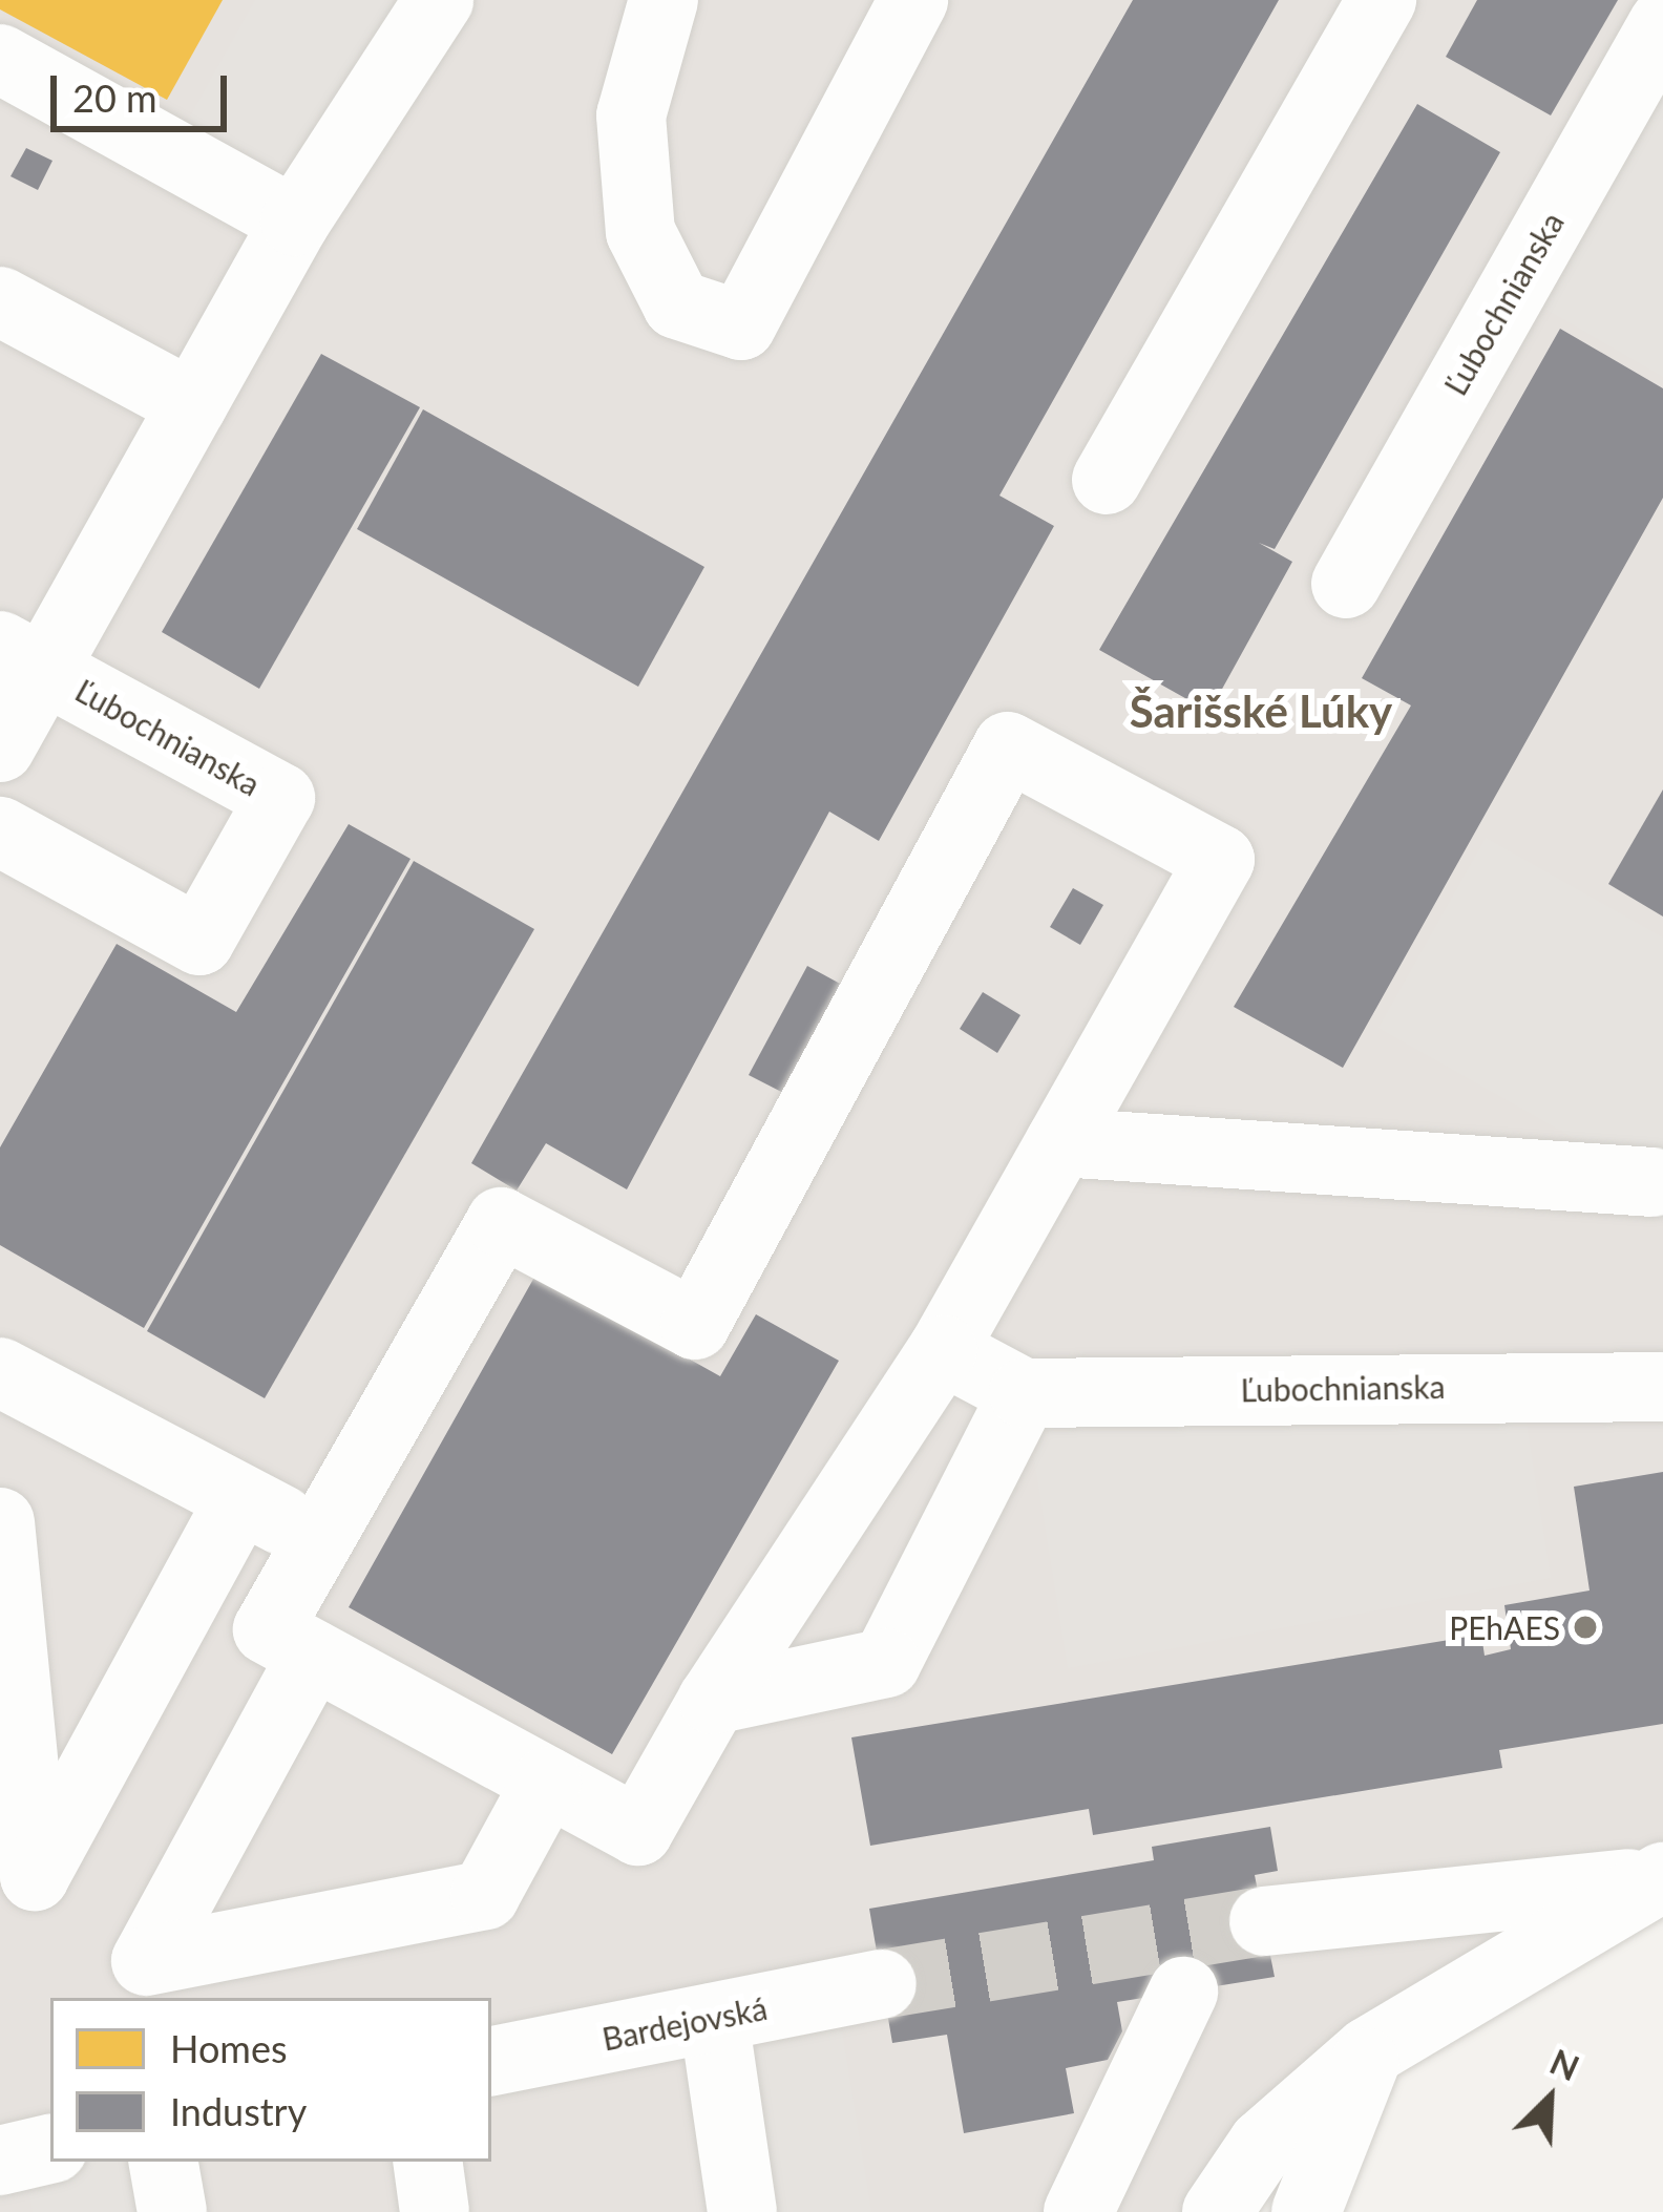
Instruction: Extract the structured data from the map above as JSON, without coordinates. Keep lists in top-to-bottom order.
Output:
{
  "streets": {
    "lane": ["Ľubochnianska", "Bardejovská"]
  },
  "districts": ["Šarišské Lúky"],
  "places": ["PEhAES"],
  "legend": ["Homes", "Industry"],
  "scale_bar": "20 m",
  "north": "top right"
}
